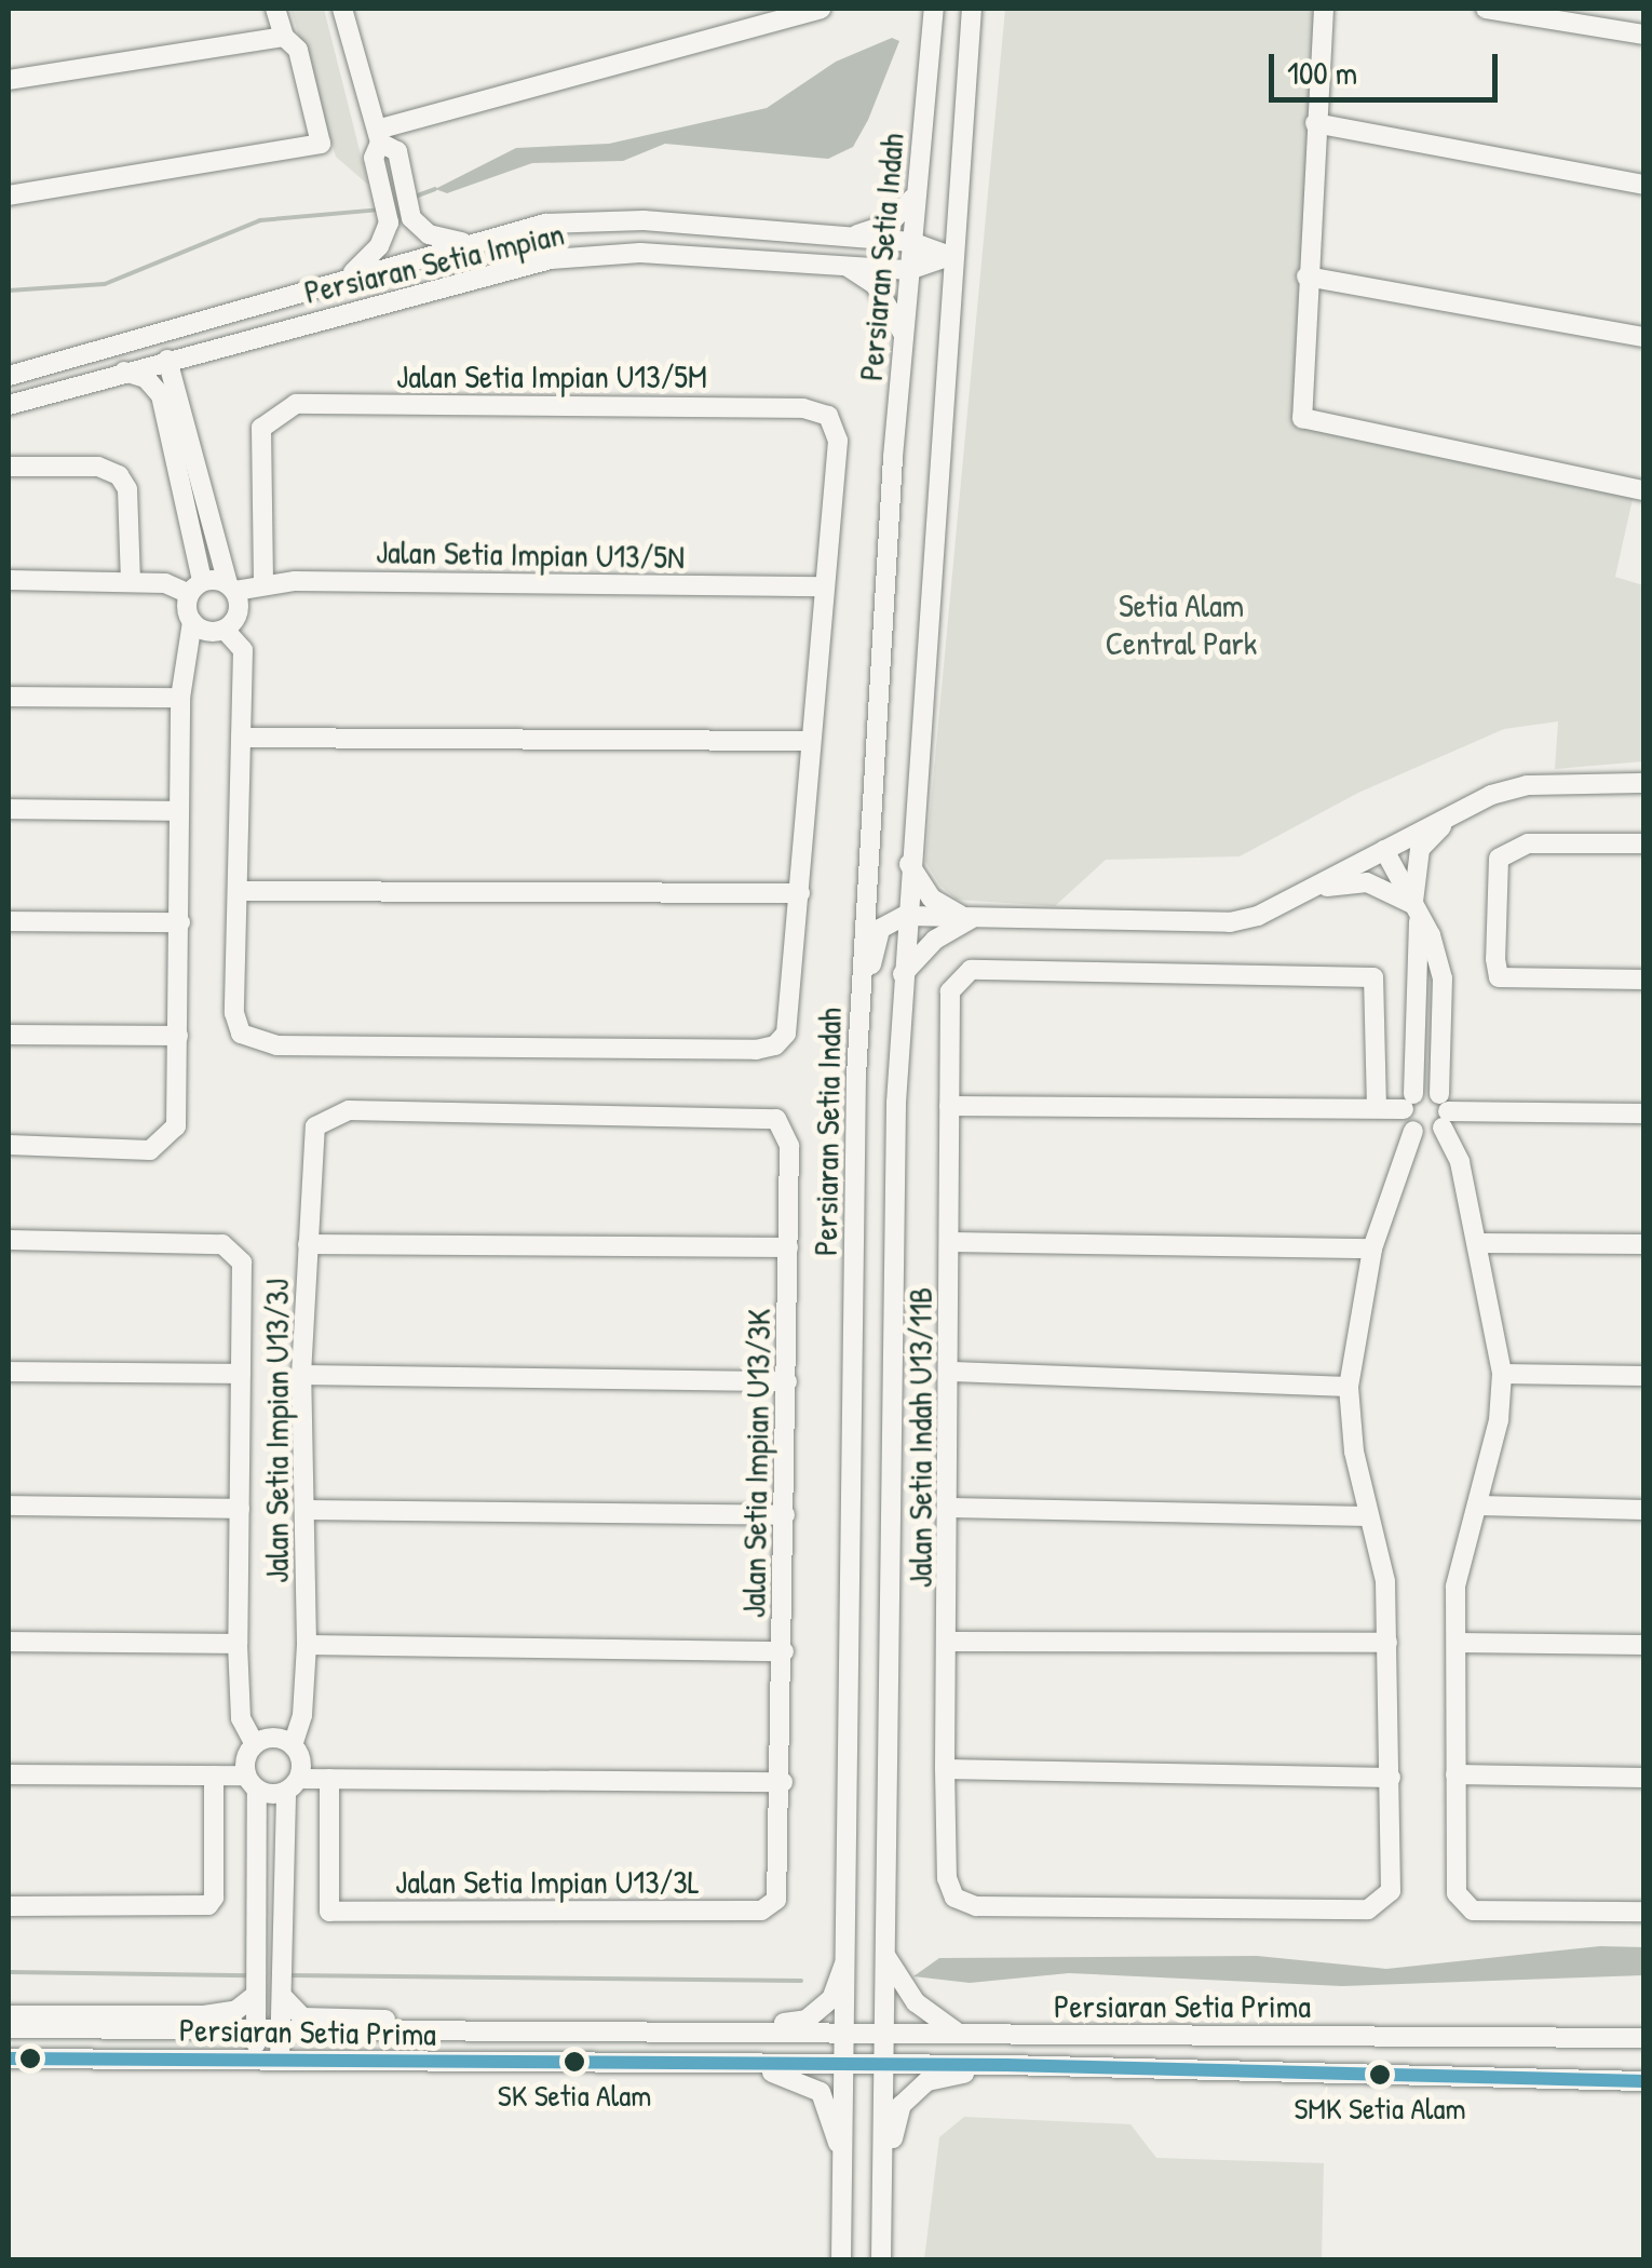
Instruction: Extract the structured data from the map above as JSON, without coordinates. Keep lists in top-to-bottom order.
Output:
{
  "streets": {
    "street": [
      "Persiaran Setia Indah",
      "Persiaran Setia Impian",
      "Jalan Setia Impian U13/5M",
      "Jalan Setia Impian U13/5N",
      "Jalan Setia Impian U13/3J",
      "Jalan Setia Indah U13/11B",
      "Jalan Setia Impian U13/3K",
      "Jalan Setia Impian U13/3L",
      "Persiaran Setia Prima"
    ]
  },
  "crossings": [
    ["Persiaran Setia Indah", "Persiaran Setia Impian"],
    ["Persiaran Setia Indah", "Persiaran Setia Prima"],
    ["Jalan Setia Impian U13/5M", "Jalan Setia Impian U13/5N"],
    ["Jalan Setia Impian U13/3J", "Jalan Setia Impian U13/3K"],
    ["Jalan Setia Impian U13/3K", "Jalan Setia Impian U13/3L"]
  ],
  "parks": ["Setia Alam Central Park"],
  "places": ["SK Setia Alam", "SMK Setia Alam"],
  "scale_bar": "100 m"
}
